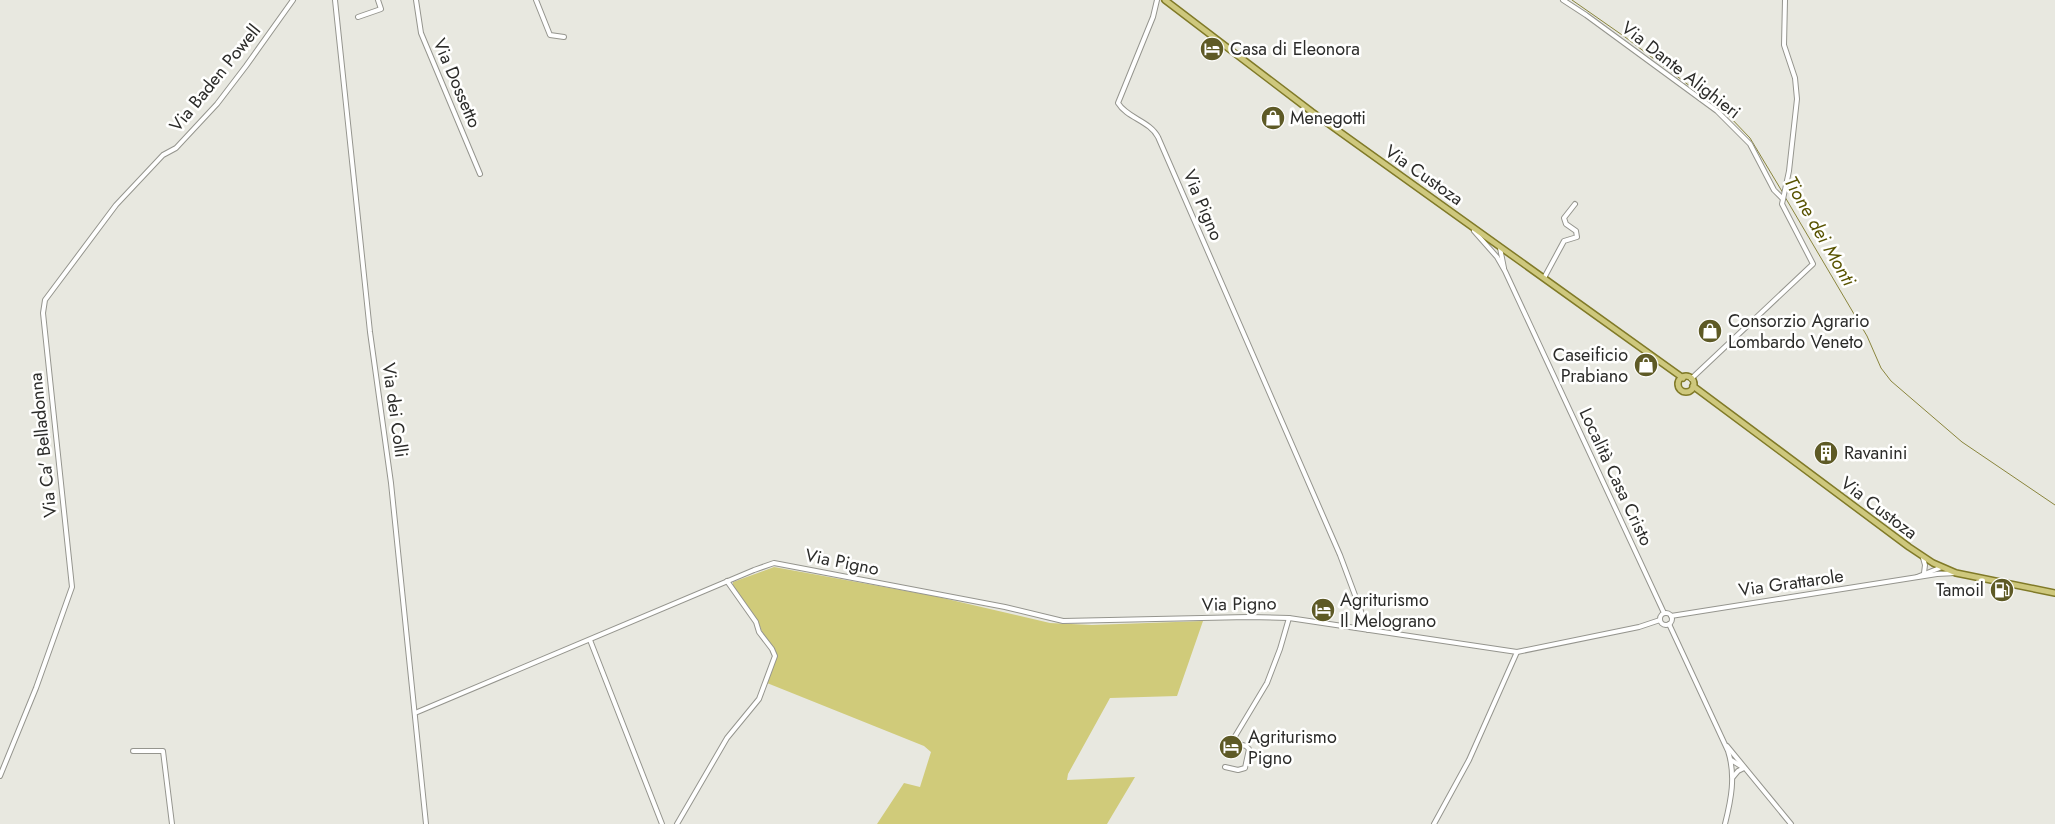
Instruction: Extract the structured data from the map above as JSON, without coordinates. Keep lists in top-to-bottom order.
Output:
{
  "streets": {
    "main road": ["Via Custoza"],
    "street": [
      "Via Dante Alighieri",
      "Via Baden Powell",
      "Via Dossetto",
      "Via Pigno",
      "Via dei Colli",
      "Via Ca' Belladonna",
      "Località Casa Cristo",
      "Via Grattarole"
    ]
  },
  "crossings": [
    ["Via Baden Powell", "Via Ca' Belladonna"],
    ["Via Custoza", "Via Grattarole"],
    ["Via Pigno", "Via dei Colli"],
    ["Via Pigno", "Località Casa Cristo"],
    ["Via Pigno", "Via Grattarole"],
    ["Località Casa Cristo", "Via Grattarole"]
  ],
  "water": ["Tione dei Monti"],
  "places": {
    "hotel": ["Casa di Eleonora", "Agriturismo Il Melograno", "Agriturismo Pigno"],
    "shop": ["Menegotti", "Consorzio Agrario Lombardo Veneto", "Caseificio Prabiano"],
    "building": ["Ravanini"],
    "fuel station": ["Tamoil"]
  }
}
